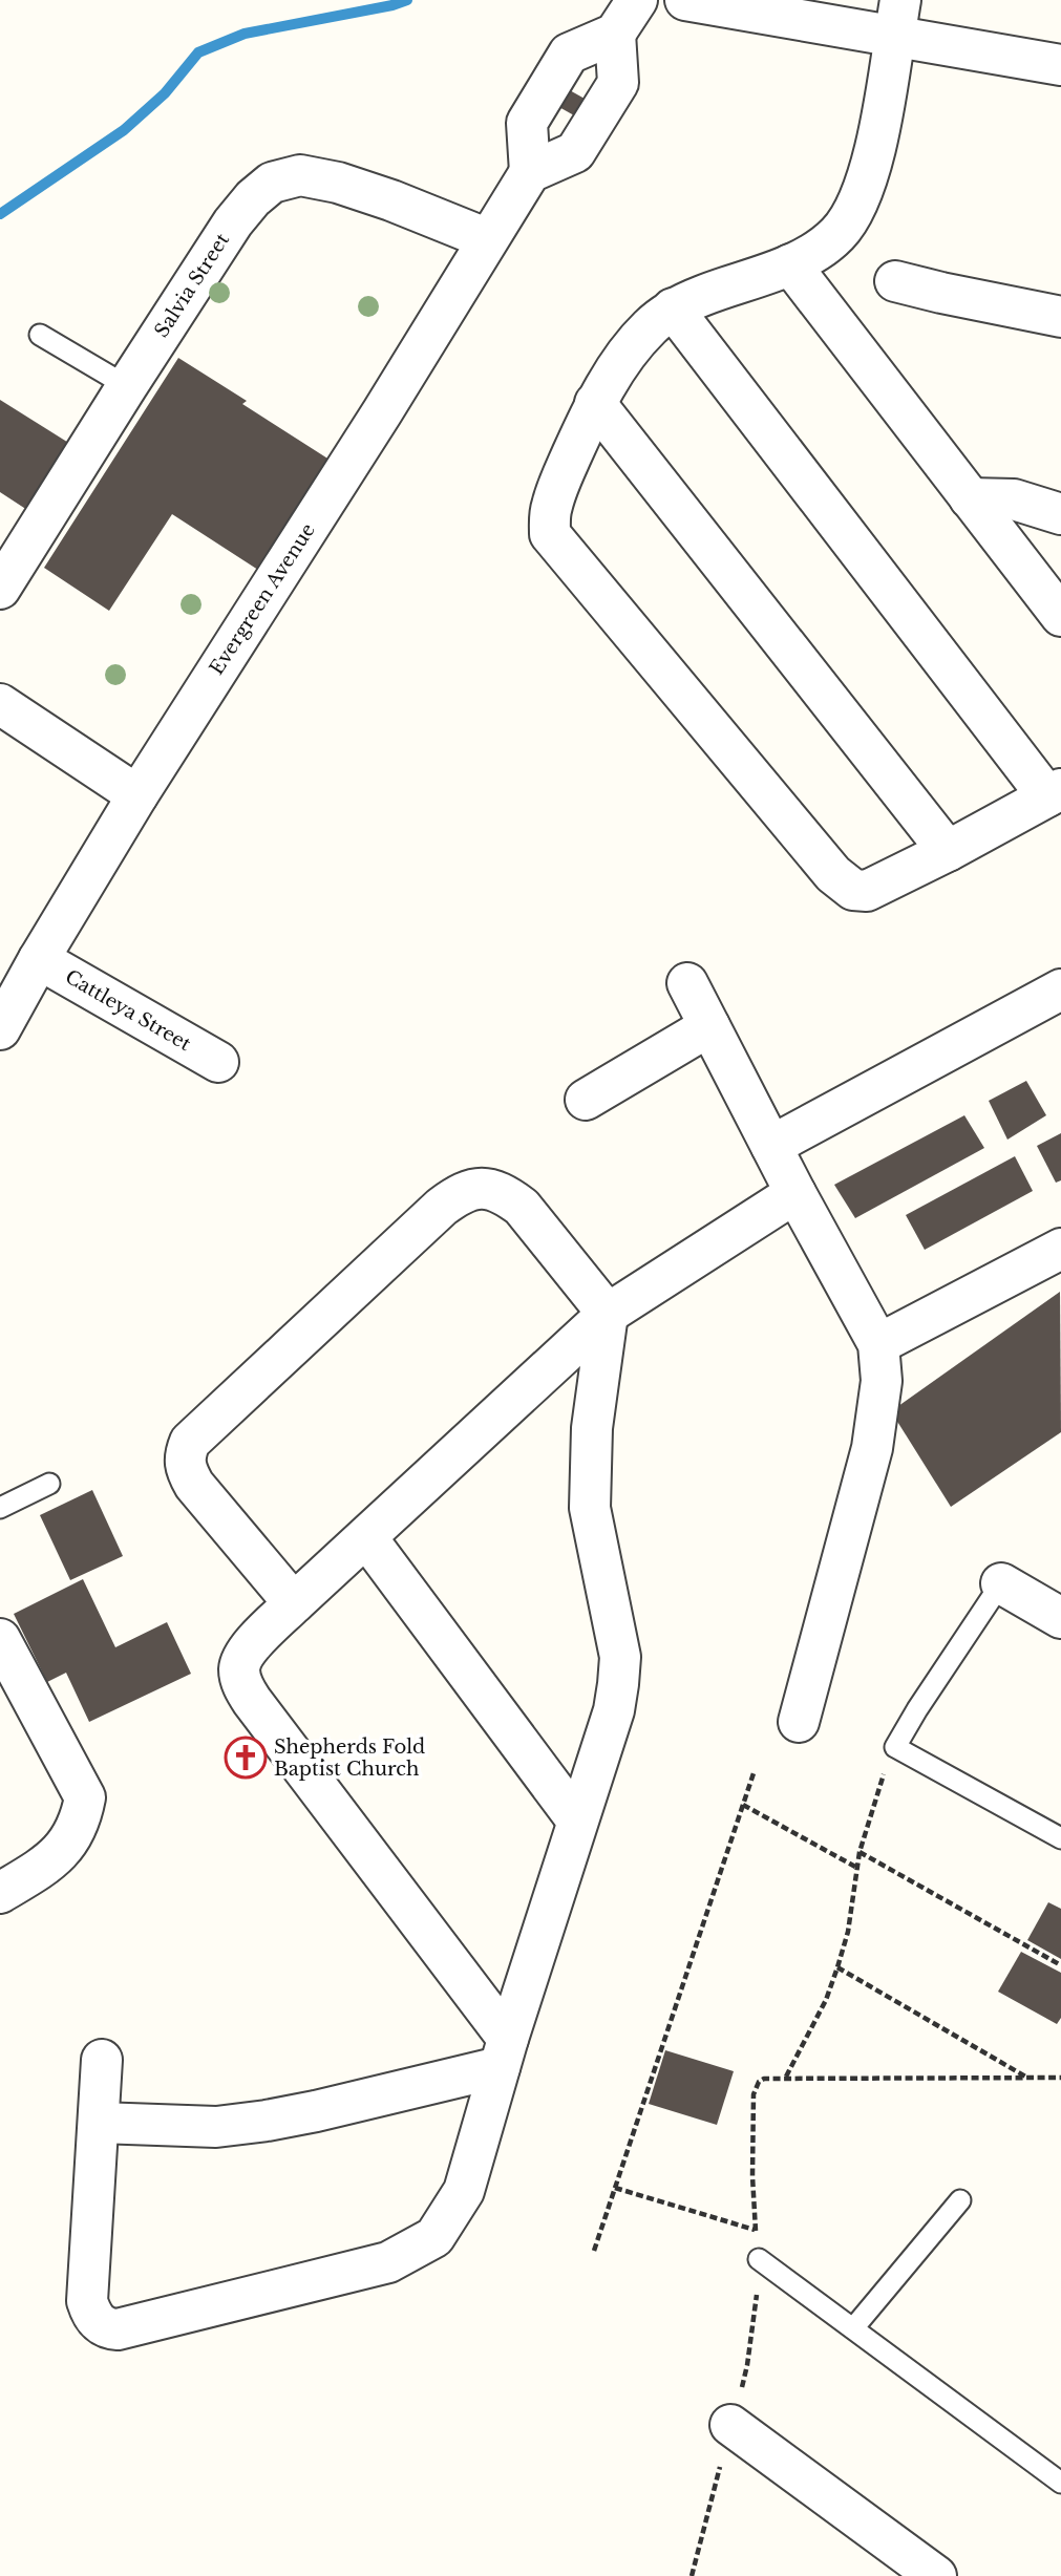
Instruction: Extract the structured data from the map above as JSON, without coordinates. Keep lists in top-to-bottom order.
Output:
{
  "streets": {
    "street": ["Salvia Street", "Evergreen Avenue", "Cattleya Street"]
  },
  "crossings": [
    ["Salvia Street", "Evergreen Avenue"],
    ["Evergreen Avenue", "Cattleya Street"]
  ],
  "places": {
    "church": ["Shepherds Fold Baptist Church"]
  }
}
